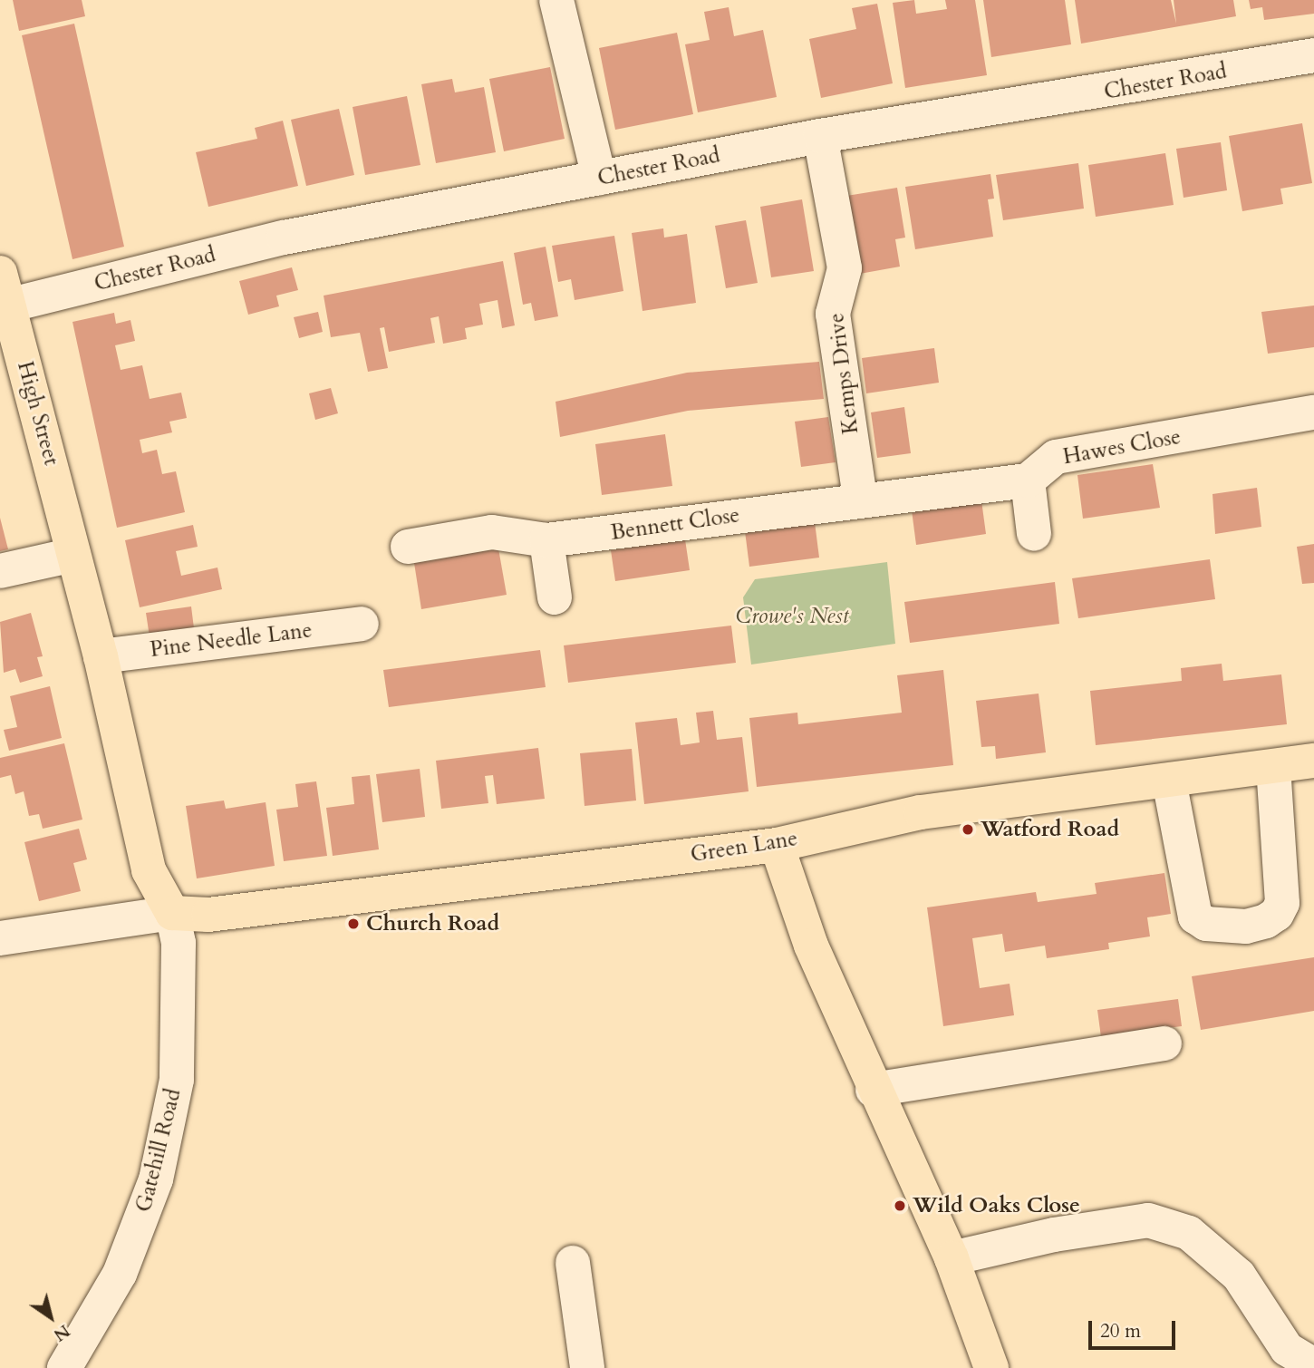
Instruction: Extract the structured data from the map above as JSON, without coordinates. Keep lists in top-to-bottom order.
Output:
{
  "streets": {
    "main road": ["High Street", "Green Lane"],
    "street": [
      "Chester Road",
      "Kemps Drive",
      "Hawes Close",
      "Bennett Close",
      "Pine Needle Lane",
      "Gatehill Road"
    ]
  },
  "crossings": [
    ["Chester Road", "Kemps Drive"],
    ["Chester Road", "High Street"],
    ["Kemps Drive", "Bennett Close"],
    ["Green Lane", "Gatehill Road"]
  ],
  "parks": ["Crowe's Nest"],
  "places": ["Watford Road", "Church Road", "Wild Oaks Close"],
  "scale_bar": "20 m",
  "north": "bottom right"
}
